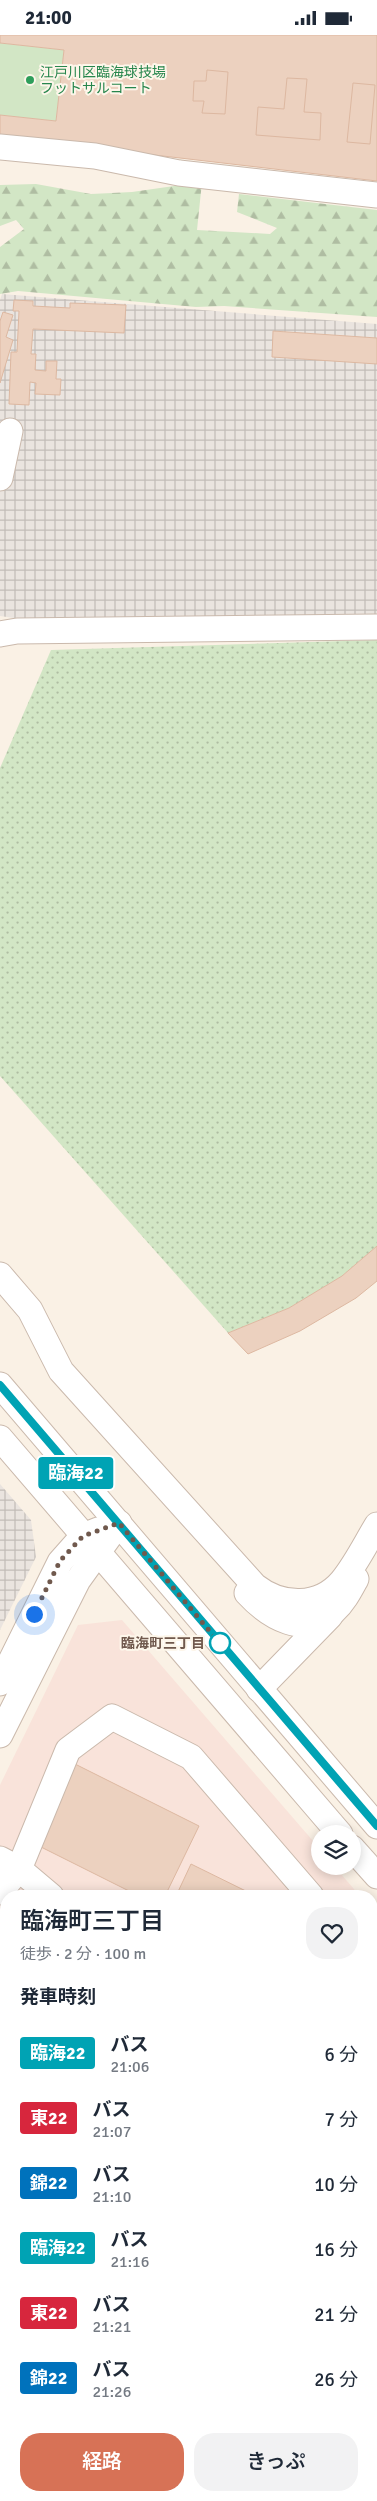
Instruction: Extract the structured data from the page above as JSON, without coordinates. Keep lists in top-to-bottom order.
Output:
{
  "places": ["江戸川区臨海球技場 フットサルコート", "臨海町三丁目"],
  "lines": ["bus line 臨海22"],
  "page": {
    "status": "21:00",
    "on_map": "臨海22",
    "heading": [
      ["臨海町三丁目", "徒歩 · 2 分 · 100 m"],
      "発車時刻"
    ],
    "list": [
      {
        "mark": "臨海22",
        "name": "バス",
        "note": "21:06",
        "value": "6 分"
      },
      {
        "mark": "東22",
        "name": "バス",
        "note": "21:07",
        "value": "7 分"
      },
      {
        "mark": "錦22",
        "name": "バス",
        "note": "21:10",
        "value": "10 分"
      },
      {
        "mark": "臨海22",
        "name": "バス",
        "note": "21:16",
        "value": "16 分"
      },
      {
        "mark": "東22",
        "name": "バス",
        "note": "21:21",
        "value": "21 分"
      },
      {
        "mark": "錦22",
        "name": "バス",
        "note": "21:26",
        "value": "26 分"
      }
    ],
    "buttons": ["経路", "きっぷ"]
  }
}
